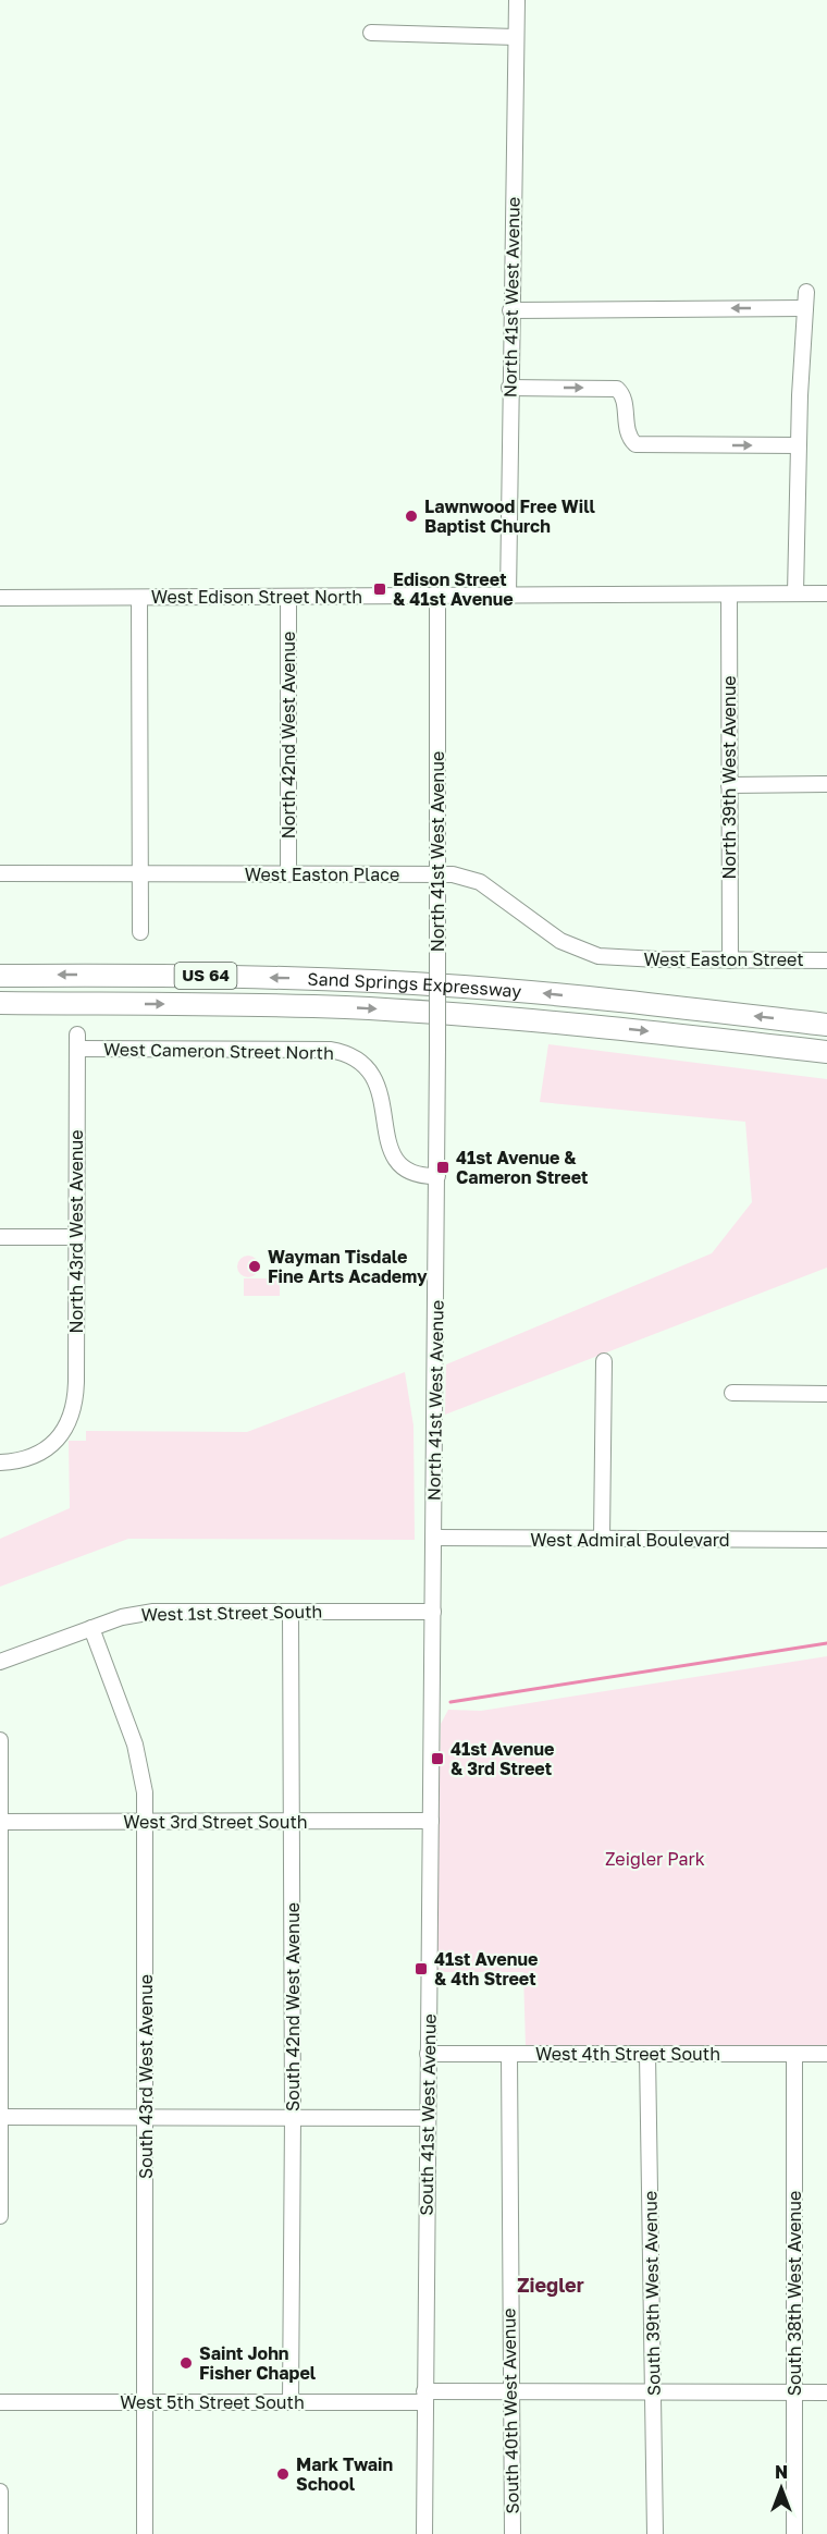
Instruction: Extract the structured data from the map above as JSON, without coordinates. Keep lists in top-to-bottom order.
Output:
{
  "streets": {
    "highway": ["US 64", "Sand Springs Expressway"],
    "street": [
      "North 41st West Avenue",
      "West Edison Street North",
      "North 42nd West Avenue",
      "North 39th West Avenue",
      "West Easton Place",
      "West Easton Street",
      "West Cameron Street North",
      "North 43rd West Avenue",
      "West Admiral Boulevard",
      "West 1st Street South",
      "West 3rd Street South",
      "South 42nd West Avenue",
      "West 4th Street South",
      "South 43rd West Avenue",
      "South 41st West Avenue",
      "South 39th West Avenue",
      "South 38th West Avenue",
      "West 5th Street South",
      "South 40th West Avenue"
    ]
  },
  "crossings": [
    ["North 41st West Avenue", "West Edison Street North"],
    ["North 41st West Avenue", "West Easton Place"],
    ["North 41st West Avenue", "West Cameron Street North"],
    ["North 41st West Avenue", "West Admiral Boulevard"],
    ["North 41st West Avenue", "South 41st West Avenue"],
    ["West Edison Street North", "North 42nd West Avenue"],
    ["West Edison Street North", "North 39th West Avenue"],
    ["North 42nd West Avenue", "West Easton Place"],
    ["North 39th West Avenue", "West Easton Street"],
    ["West Easton Place", "West Easton Street"],
    ["West Cameron Street North", "North 43rd West Avenue"],
    ["West Admiral Boulevard", "South 41st West Avenue"],
    ["West 1st Street South", "South 42nd West Avenue"],
    ["West 1st Street South", "South 43rd West Avenue"],
    ["West 1st Street South", "South 41st West Avenue"],
    ["West 3rd Street South", "South 42nd West Avenue"],
    ["West 3rd Street South", "South 43rd West Avenue"],
    ["West 3rd Street South", "South 41st West Avenue"],
    ["South 42nd West Avenue", "West 5th Street South"],
    ["West 4th Street South", "South 41st West Avenue"],
    ["West 4th Street South", "South 39th West Avenue"],
    ["West 4th Street South", "South 38th West Avenue"],
    ["West 4th Street South", "South 40th West Avenue"],
    ["South 43rd West Avenue", "West 5th Street South"],
    ["South 41st West Avenue", "West 5th Street South"],
    ["South 39th West Avenue", "West 5th Street South"],
    ["South 38th West Avenue", "West 5th Street South"],
    ["West 5th Street South", "South 40th West Avenue"]
  ],
  "districts": ["Ziegler"],
  "parks": ["Zeigler Park"],
  "places": {
    "other": [
      "Lawnwood Free Will Baptist Church",
      "Wayman Tisdale Fine Arts Academy",
      "Saint John Fisher Chapel",
      "Mark Twain School"
    ],
    "transit": [
      "Edison Street & 41st Avenue",
      "41st Avenue & Cameron Street",
      "41st Avenue & 3rd Street",
      "41st Avenue & 4th Street"
    ]
  },
  "north": "top"
}
